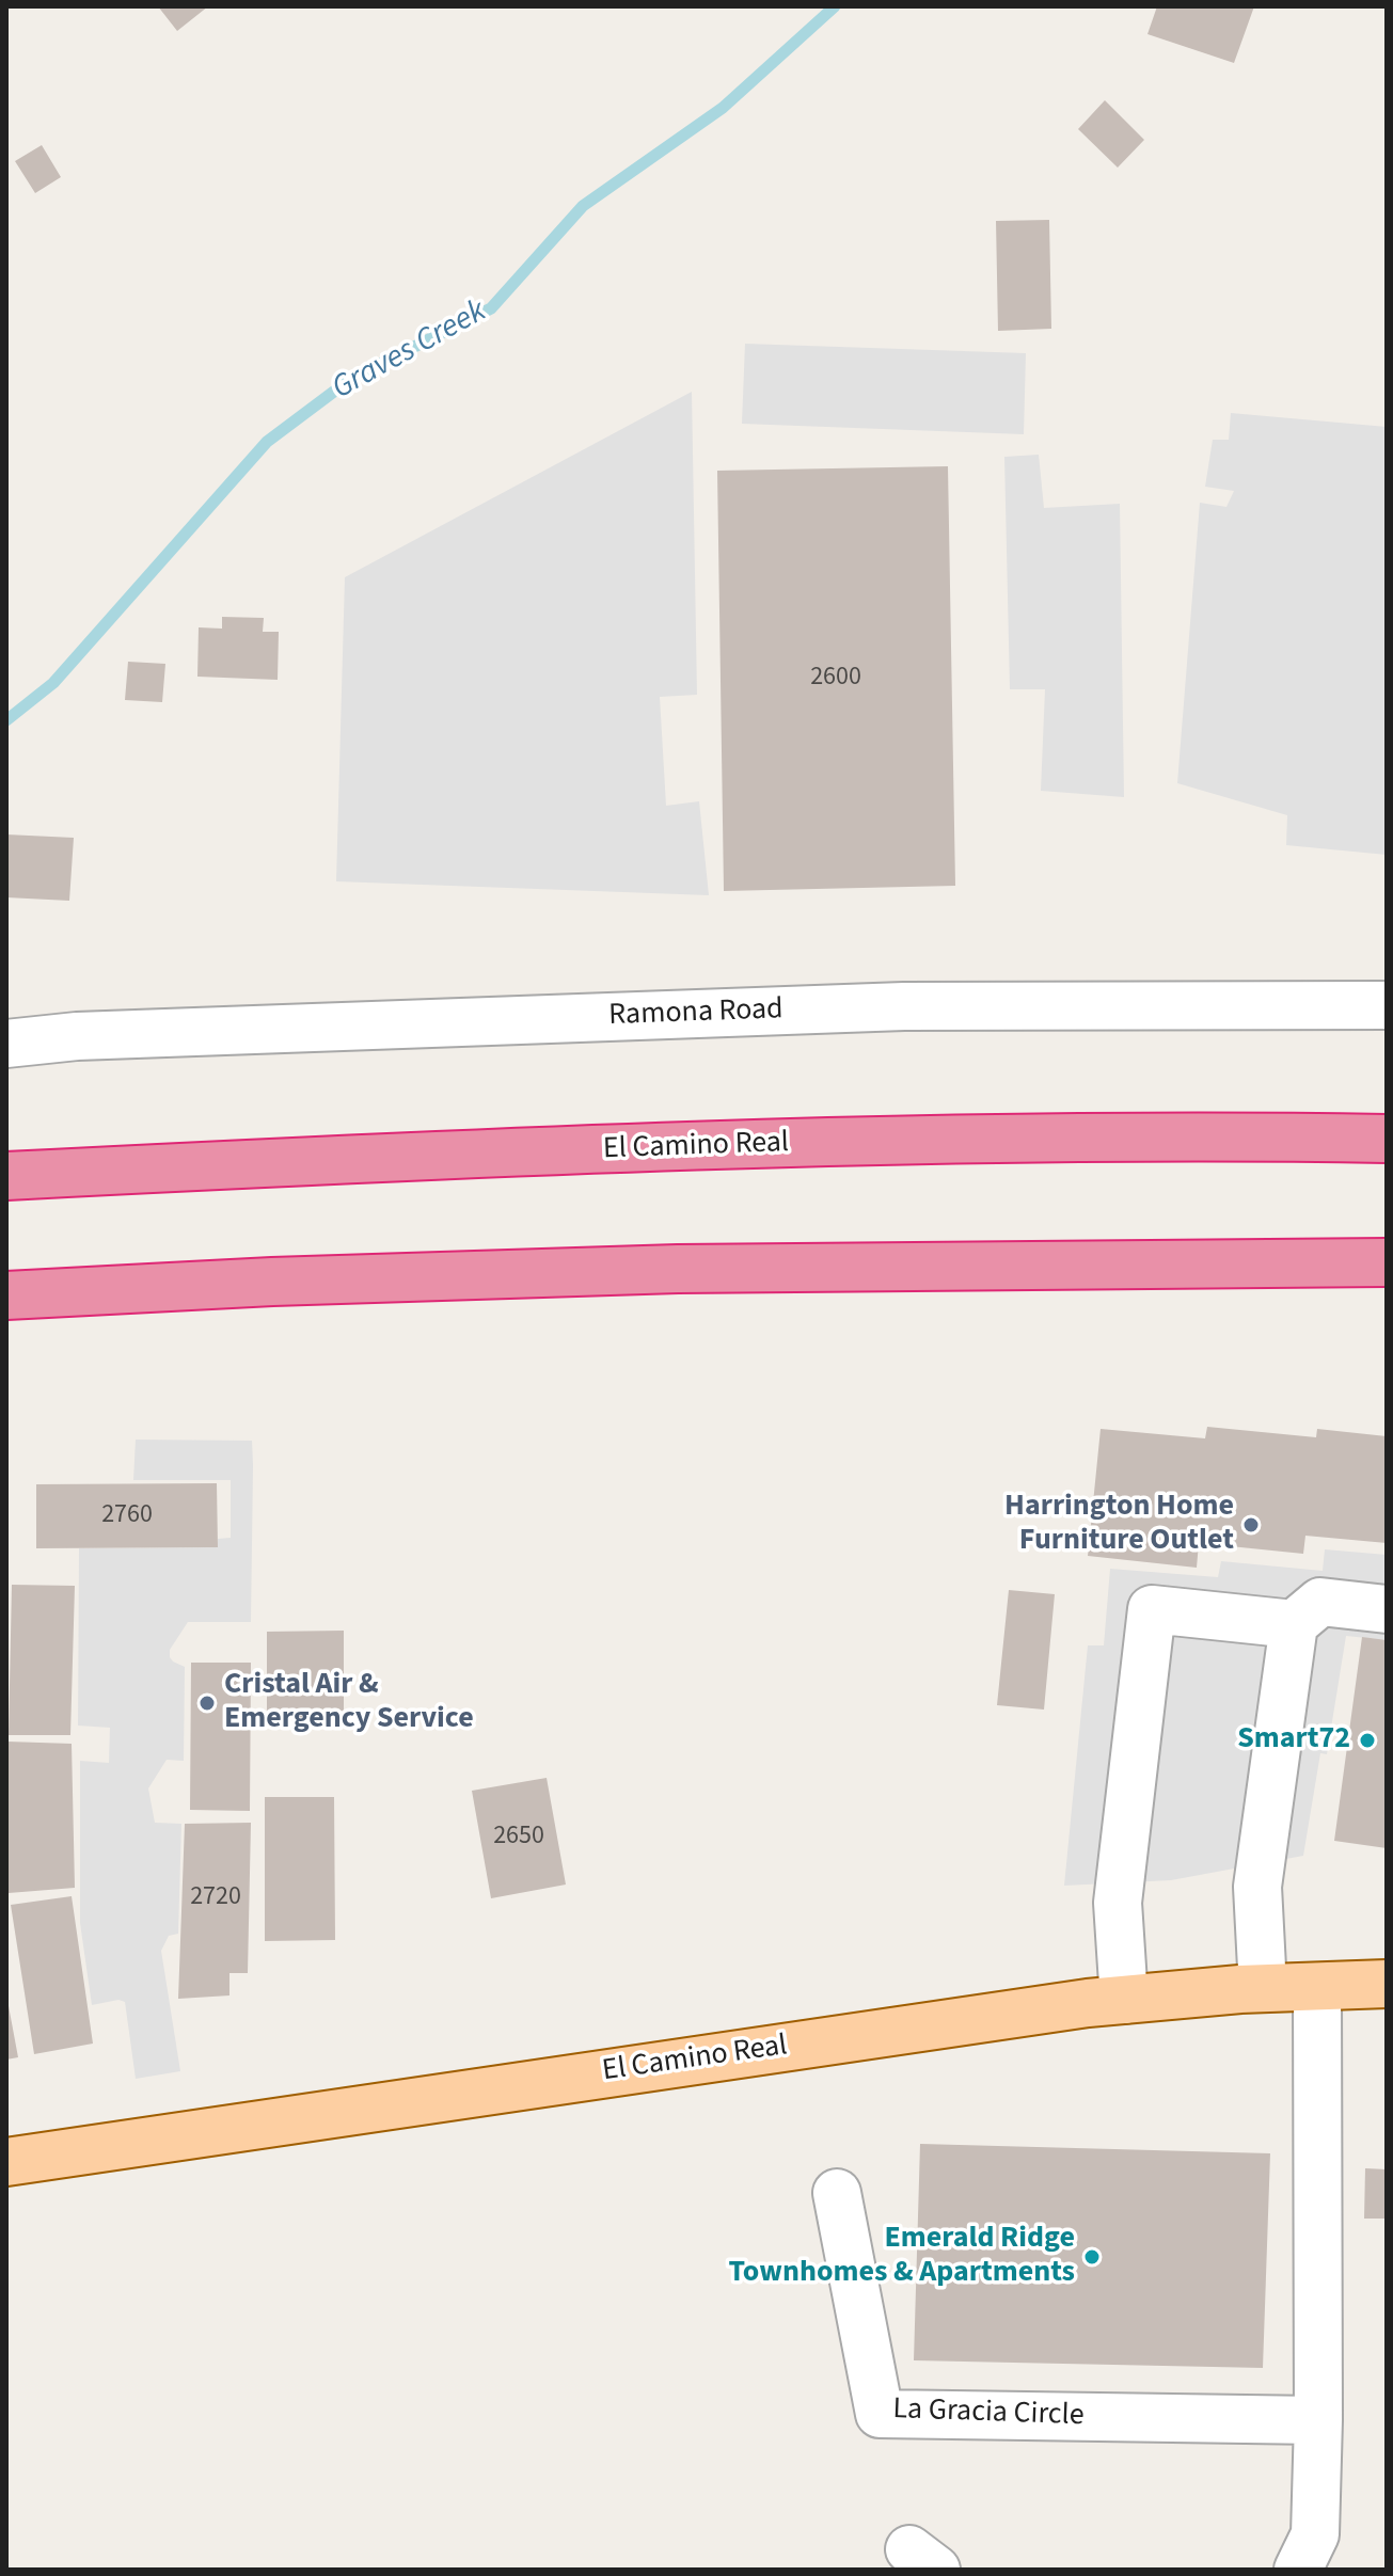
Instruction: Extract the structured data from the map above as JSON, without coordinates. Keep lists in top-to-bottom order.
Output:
{
  "streets": {
    "highway": ["El Camino Real"],
    "street": ["Ramona Road", "La Gracia Circle"]
  },
  "water": ["Graves Creek"],
  "places": [
    "Harrington Home Furniture Outlet",
    "Cristal Air & Emergency Service",
    "Smart72",
    "Emerald Ridge Townhomes & Apartments"
  ],
  "house_numbers": [
    "2600",
    "2760",
    "2650",
    "2720"
  ]
}
